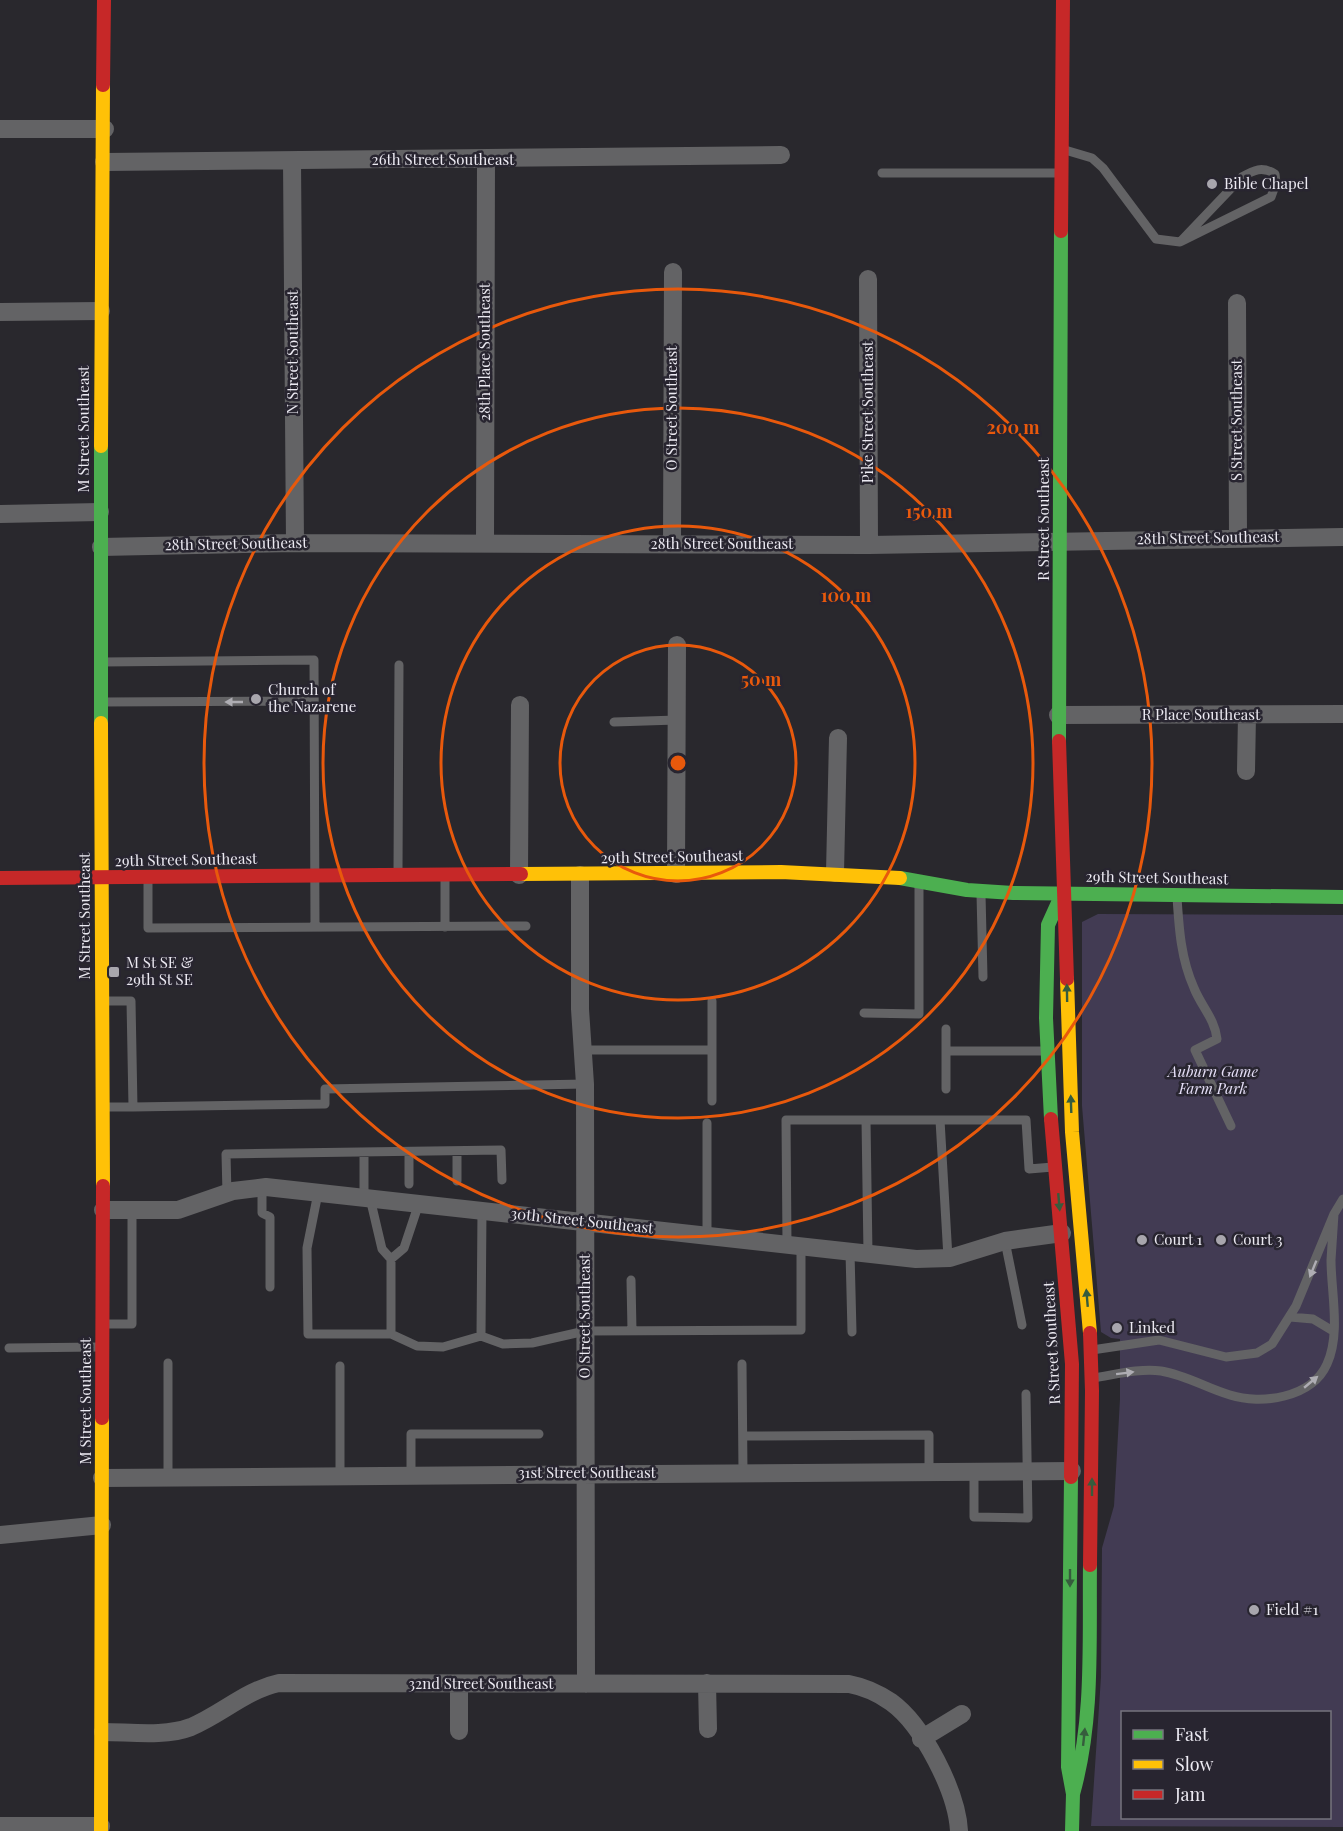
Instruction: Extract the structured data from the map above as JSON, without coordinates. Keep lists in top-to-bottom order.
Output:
{
  "streets": {
    "street": [
      "26th Street Southeast",
      "N Street Southeast",
      "28th Place Southeast",
      "O Street Southeast",
      "Pike Street Southeast",
      "S Street Southeast",
      "M Street Southeast",
      "R Street Southeast",
      "28th Street Southeast",
      "R Place Southeast",
      "29th Street Southeast",
      "30th Street Southeast",
      "31st Street Southeast",
      "32nd Street Southeast"
    ]
  },
  "crossings": [
    ["26th Street Southeast", "N Street Southeast"],
    ["26th Street Southeast", "28th Place Southeast"],
    ["26th Street Southeast", "M Street Southeast"],
    ["N Street Southeast", "28th Street Southeast"],
    ["28th Place Southeast", "28th Street Southeast"],
    ["O Street Southeast", "28th Street Southeast"],
    ["O Street Southeast", "29th Street Southeast"],
    ["O Street Southeast", "30th Street Southeast"],
    ["O Street Southeast", "31st Street Southeast"],
    ["O Street Southeast", "32nd Street Southeast"],
    ["Pike Street Southeast", "28th Street Southeast"],
    ["S Street Southeast", "28th Street Southeast"],
    ["M Street Southeast", "28th Street Southeast"],
    ["M Street Southeast", "29th Street Southeast"],
    ["M Street Southeast", "30th Street Southeast"],
    ["M Street Southeast", "31st Street Southeast"],
    ["M Street Southeast", "32nd Street Southeast"],
    ["R Street Southeast", "28th Street Southeast"],
    ["R Street Southeast", "R Place Southeast"],
    ["R Street Southeast", "29th Street Southeast"],
    ["R Street Southeast", "30th Street Southeast"],
    ["R Street Southeast", "31st Street Southeast"]
  ],
  "parks": ["Auburn Game Farm Park"],
  "places": {
    "other": [
      "Bible Chapel",
      "Church of the Nazarene",
      "Court 1",
      "Court 3",
      "Linked",
      "Field #1"
    ],
    "transit": ["M St SE & 29th St SE"]
  },
  "legend": ["Fast", "Slow", "Jam"],
  "rings": [
    "200 m",
    "150 m",
    "100 m",
    "50 m"
  ]
}
